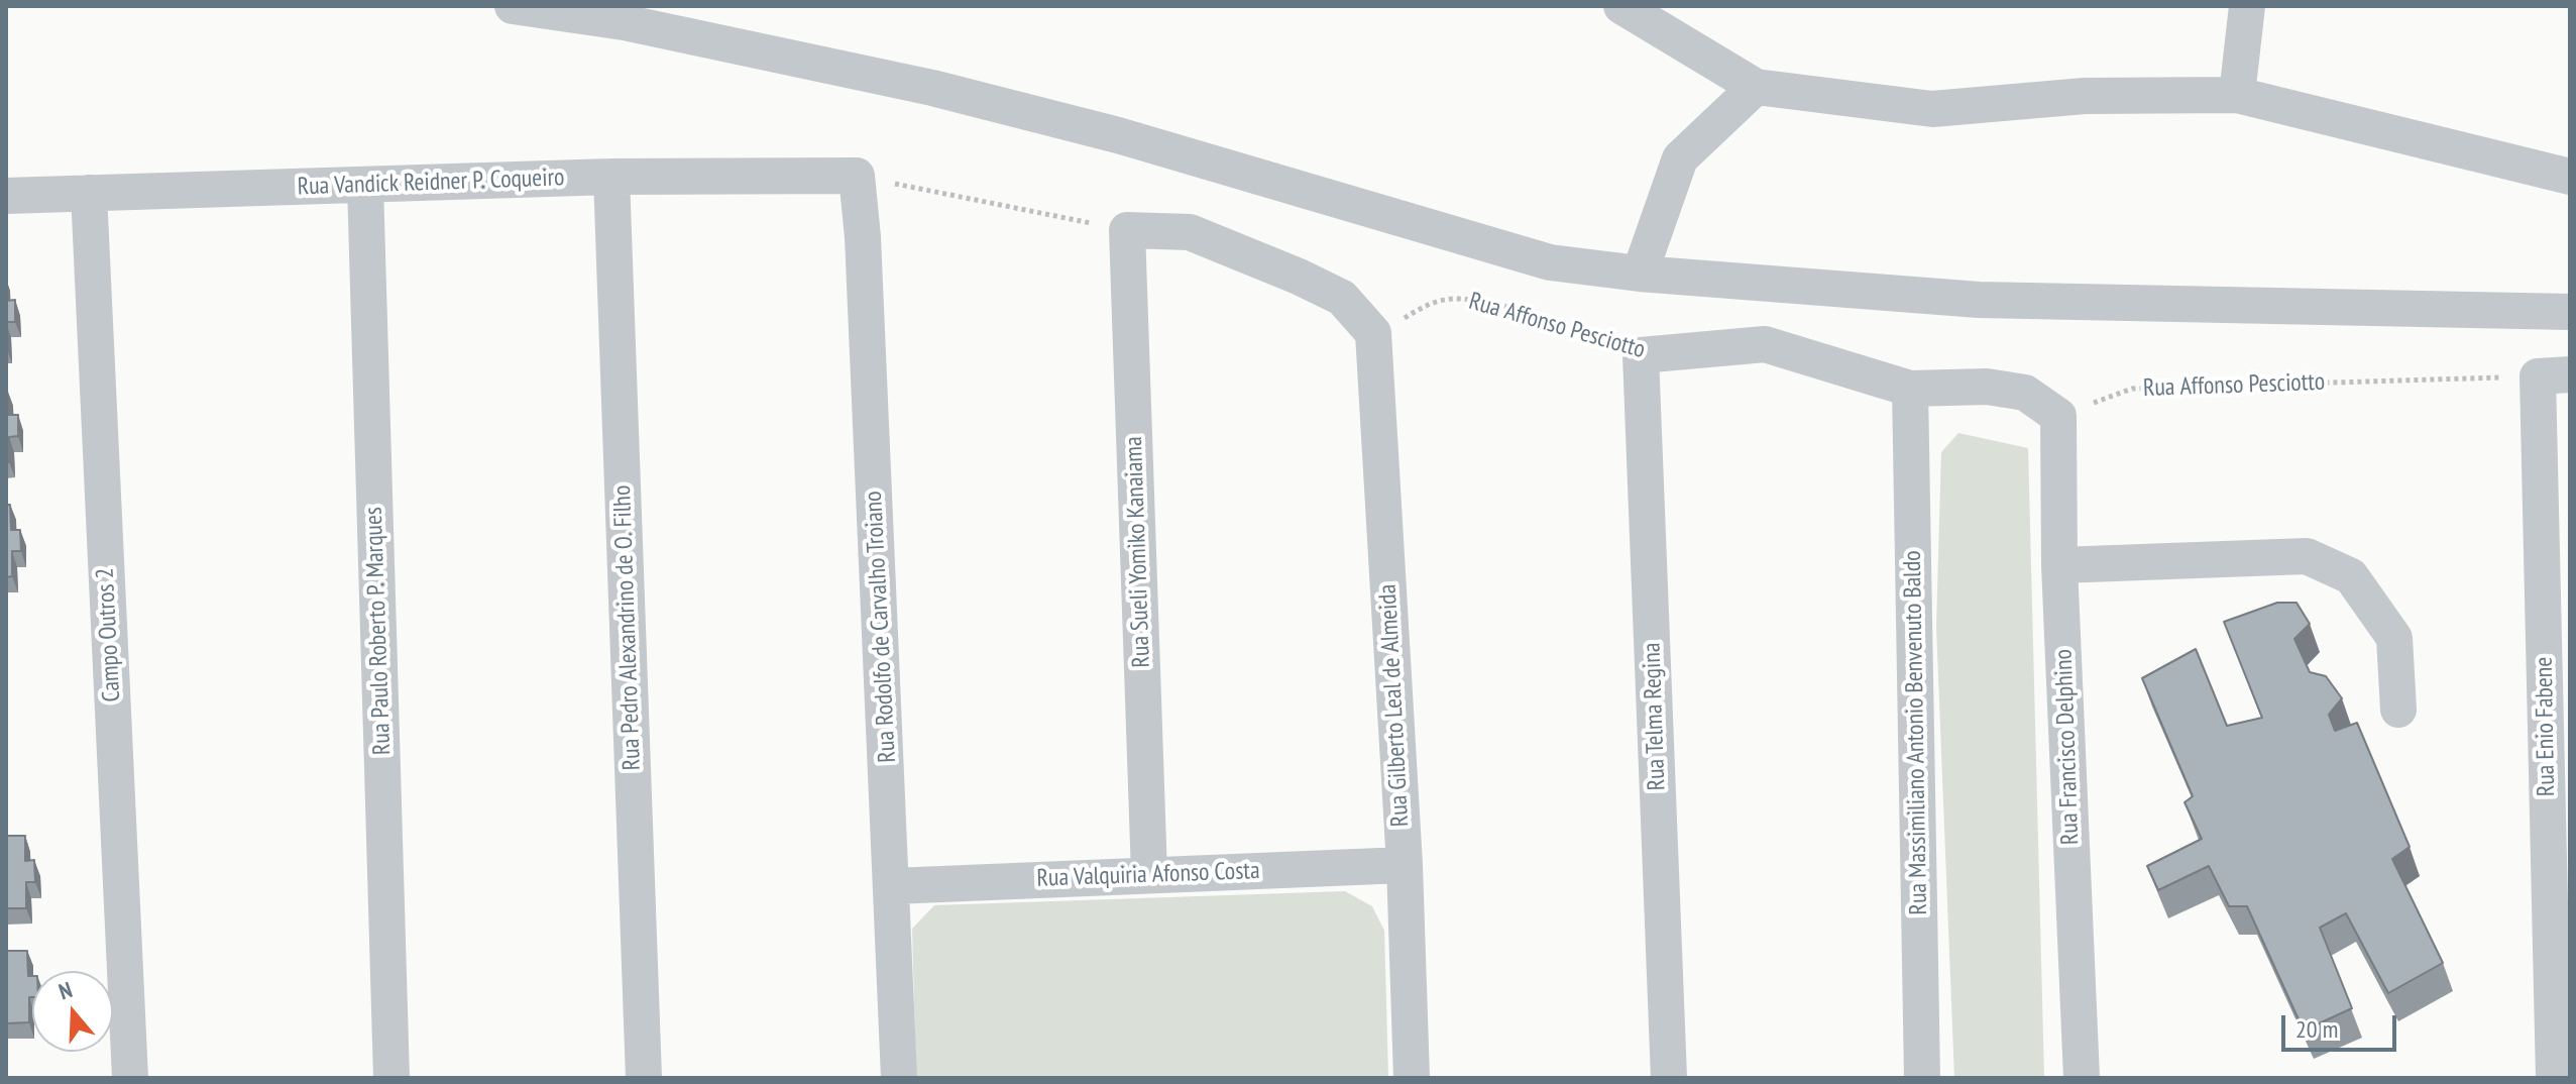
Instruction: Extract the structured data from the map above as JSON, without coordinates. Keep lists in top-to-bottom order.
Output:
{
  "streets": {
    "street": [
      "Rua Vandick Reidner P. Coqueiro",
      "Rua Affonso Pesciotto",
      "Rua Sueli Yomiko Kanaiama",
      "Rua Rodolfo de Carvalho Troiano",
      "Rua Pedro Alexandrino de O. Filho",
      "Rua Paulo Roberto P. Marques",
      "Campo Outros 2",
      "Rua Gilberto Leal de Almeida",
      "Rua Telma Regina",
      "Rua Enio Fabene",
      "Rua Massimiliano Antonio Benvenuto Baldo",
      "Rua Francisco Delphino",
      "Rua Valquiria Afonso Costa"
    ]
  },
  "crossings": [
    ["Rua Vandick Reidner P. Coqueiro", "Rua Rodolfo de Carvalho Troiano"],
    ["Rua Vandick Reidner P. Coqueiro", "Rua Pedro Alexandrino de O. Filho"],
    ["Rua Vandick Reidner P. Coqueiro", "Rua Paulo Roberto P. Marques"],
    ["Rua Vandick Reidner P. Coqueiro", "Campo Outros 2"],
    ["Rua Affonso Pesciotto", "Rua Gilberto Leal de Almeida"],
    ["Rua Affonso Pesciotto", "Rua Telma Regina"],
    ["Rua Affonso Pesciotto", "Rua Enio Fabene"],
    ["Rua Affonso Pesciotto", "Rua Massimiliano Antonio Benvenuto Baldo"],
    ["Rua Affonso Pesciotto", "Rua Francisco Delphino"],
    ["Rua Sueli Yomiko Kanaiama", "Rua Valquiria Afonso Costa"],
    ["Rua Rodolfo de Carvalho Troiano", "Rua Valquiria Afonso Costa"],
    ["Rua Gilberto Leal de Almeida", "Rua Valquiria Afonso Costa"]
  ],
  "scale_bar": "20 m",
  "north": "top"
}
